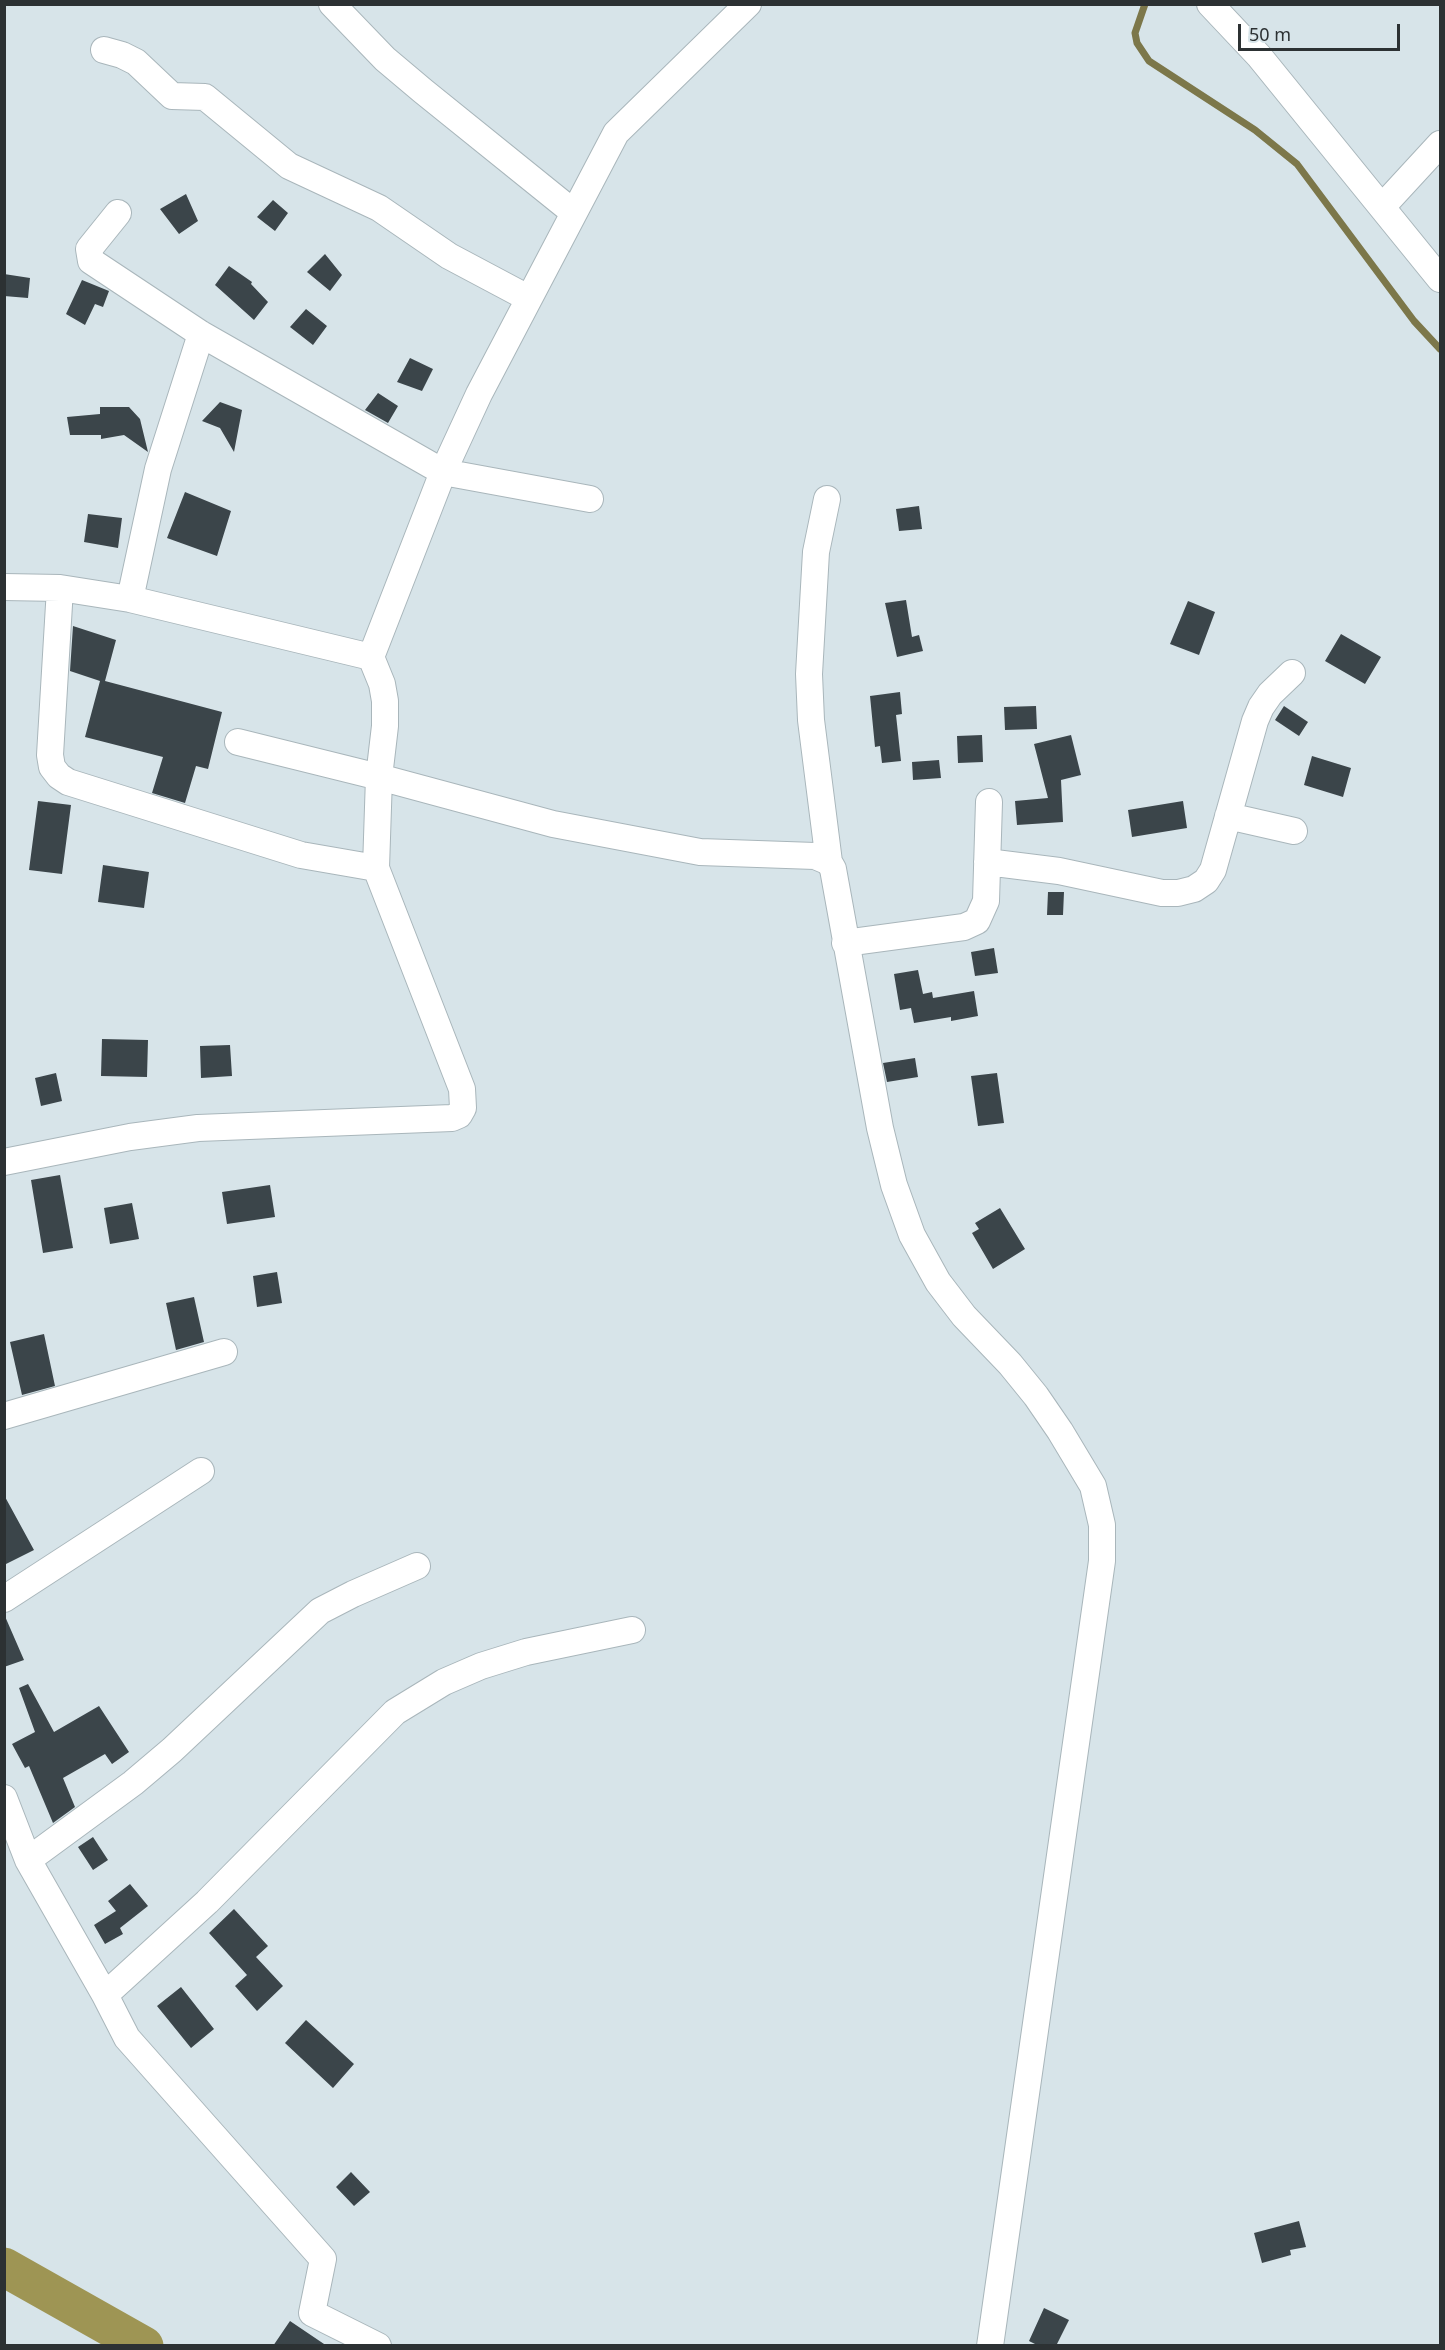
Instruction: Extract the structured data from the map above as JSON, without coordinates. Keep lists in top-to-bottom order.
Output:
{
  "scale_bar": "50 m"
}
